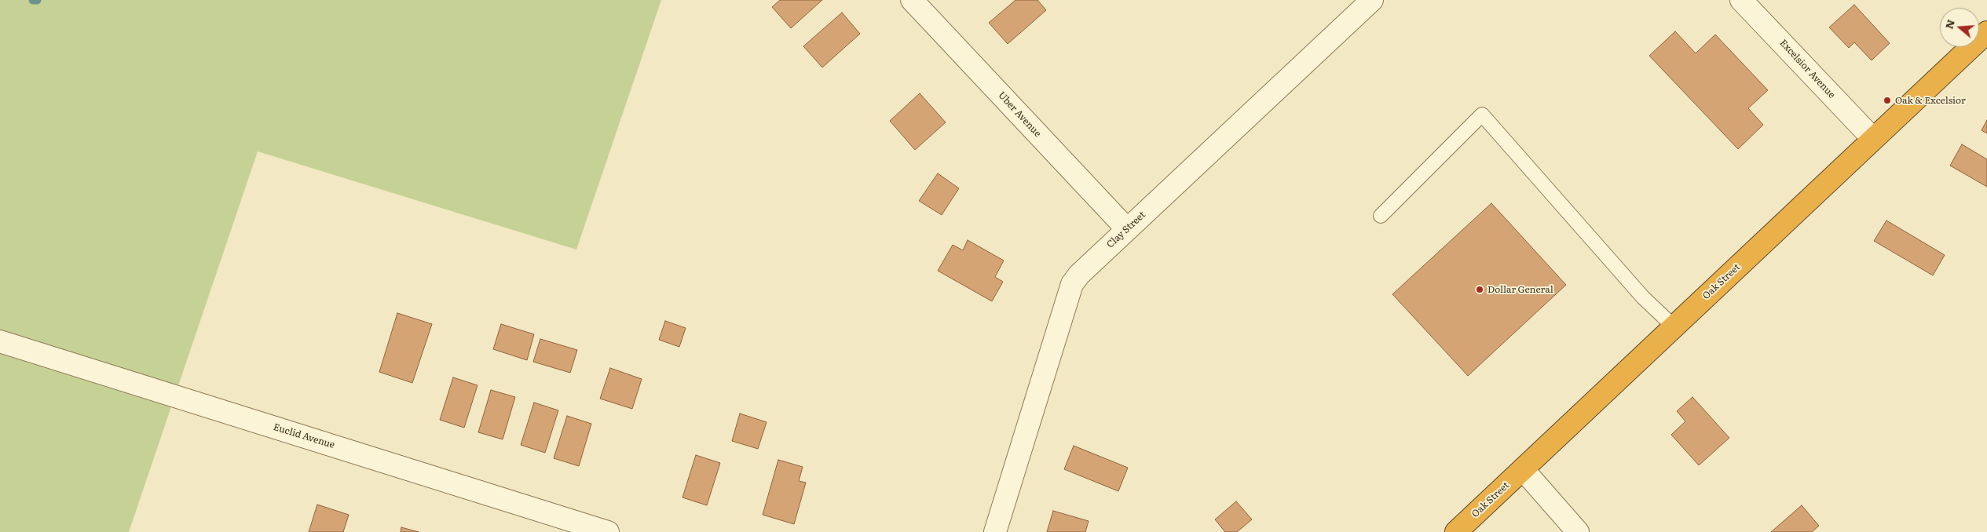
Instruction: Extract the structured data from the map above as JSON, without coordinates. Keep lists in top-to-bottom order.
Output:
{
  "streets": {
    "highway": ["Oak Street"],
    "street": [
      "Excelsior Avenue",
      "Uber Avenue",
      "Clay Street",
      "Euclid Avenue"
    ]
  },
  "crossings": [
    ["Excelsior Avenue", "Oak Street"],
    ["Uber Avenue", "Clay Street"]
  ],
  "places": ["Oak & Excelsior", "Dollar General"],
  "north": "left"
}
